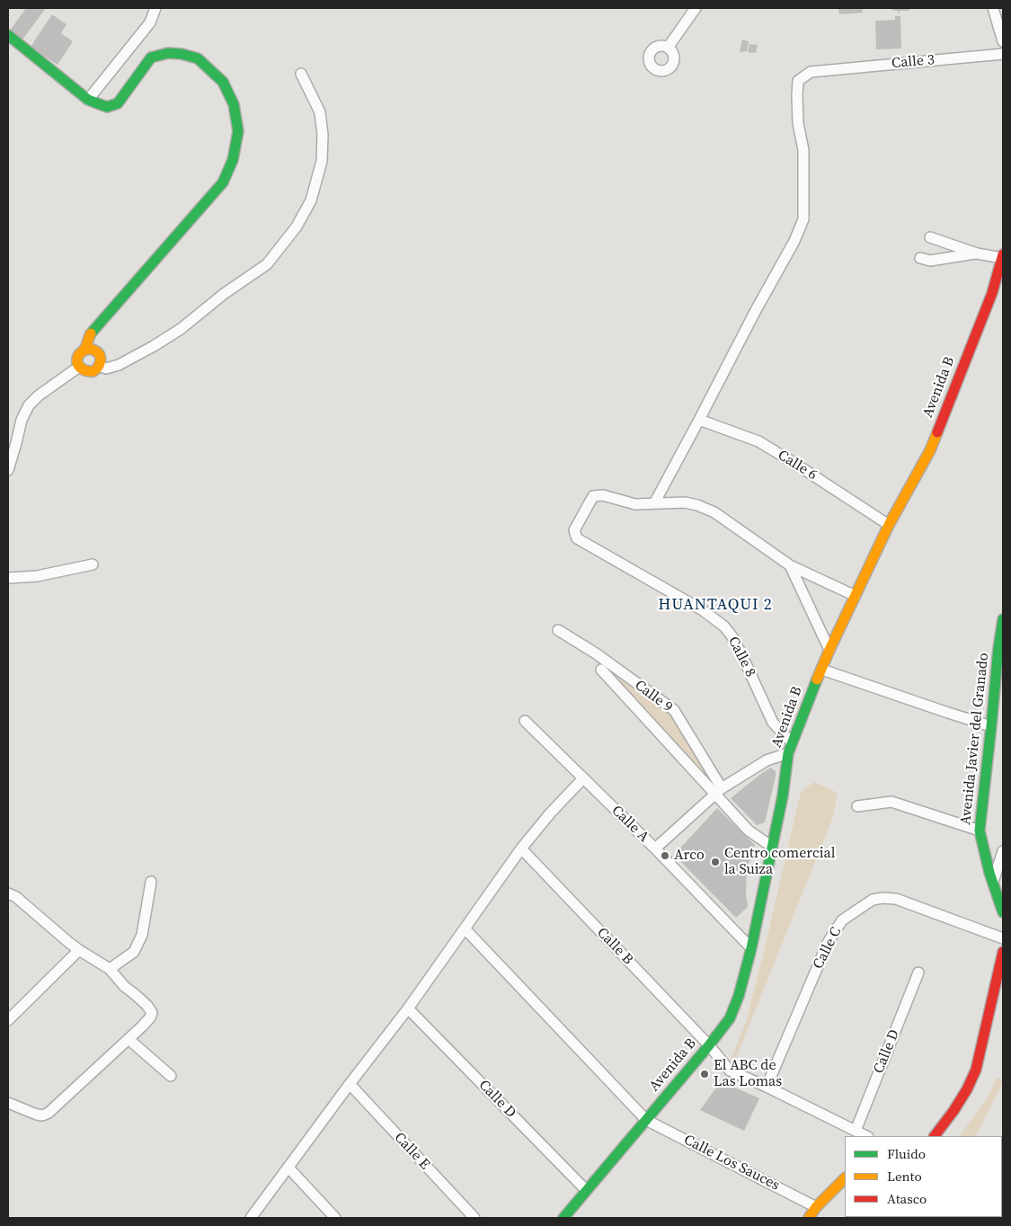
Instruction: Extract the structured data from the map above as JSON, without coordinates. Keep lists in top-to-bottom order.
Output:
{
  "streets": {
    "street": [
      "Calle 3",
      "Avenida B",
      "Calle 6",
      "Calle 8",
      "Calle 9",
      "Avenida Javier del Granado",
      "Calle A",
      "Calle B",
      "Calle C",
      "Calle D",
      "Calle E",
      "Calle Los Sauces"
    ]
  },
  "crossings": [
    ["Calle 3", "Calle 6"],
    ["Calle 3", "Calle 8"],
    ["Avenida B", "Calle 6"],
    ["Avenida B", "Calle 8"],
    ["Avenida B", "Calle A"],
    ["Avenida B", "Calle B"],
    ["Avenida B", "Calle D"],
    ["Avenida B", "Calle Los Sauces"],
    ["Calle B", "Calle C"],
    ["Calle B", "Calle D"]
  ],
  "districts": ["HUANTAQUI 2"],
  "places": ["Arco", "Centro comercial la Suiza", "El ABC de Las Lomas"],
  "legend": ["Fluido", "Lento", "Atasco"]
}
